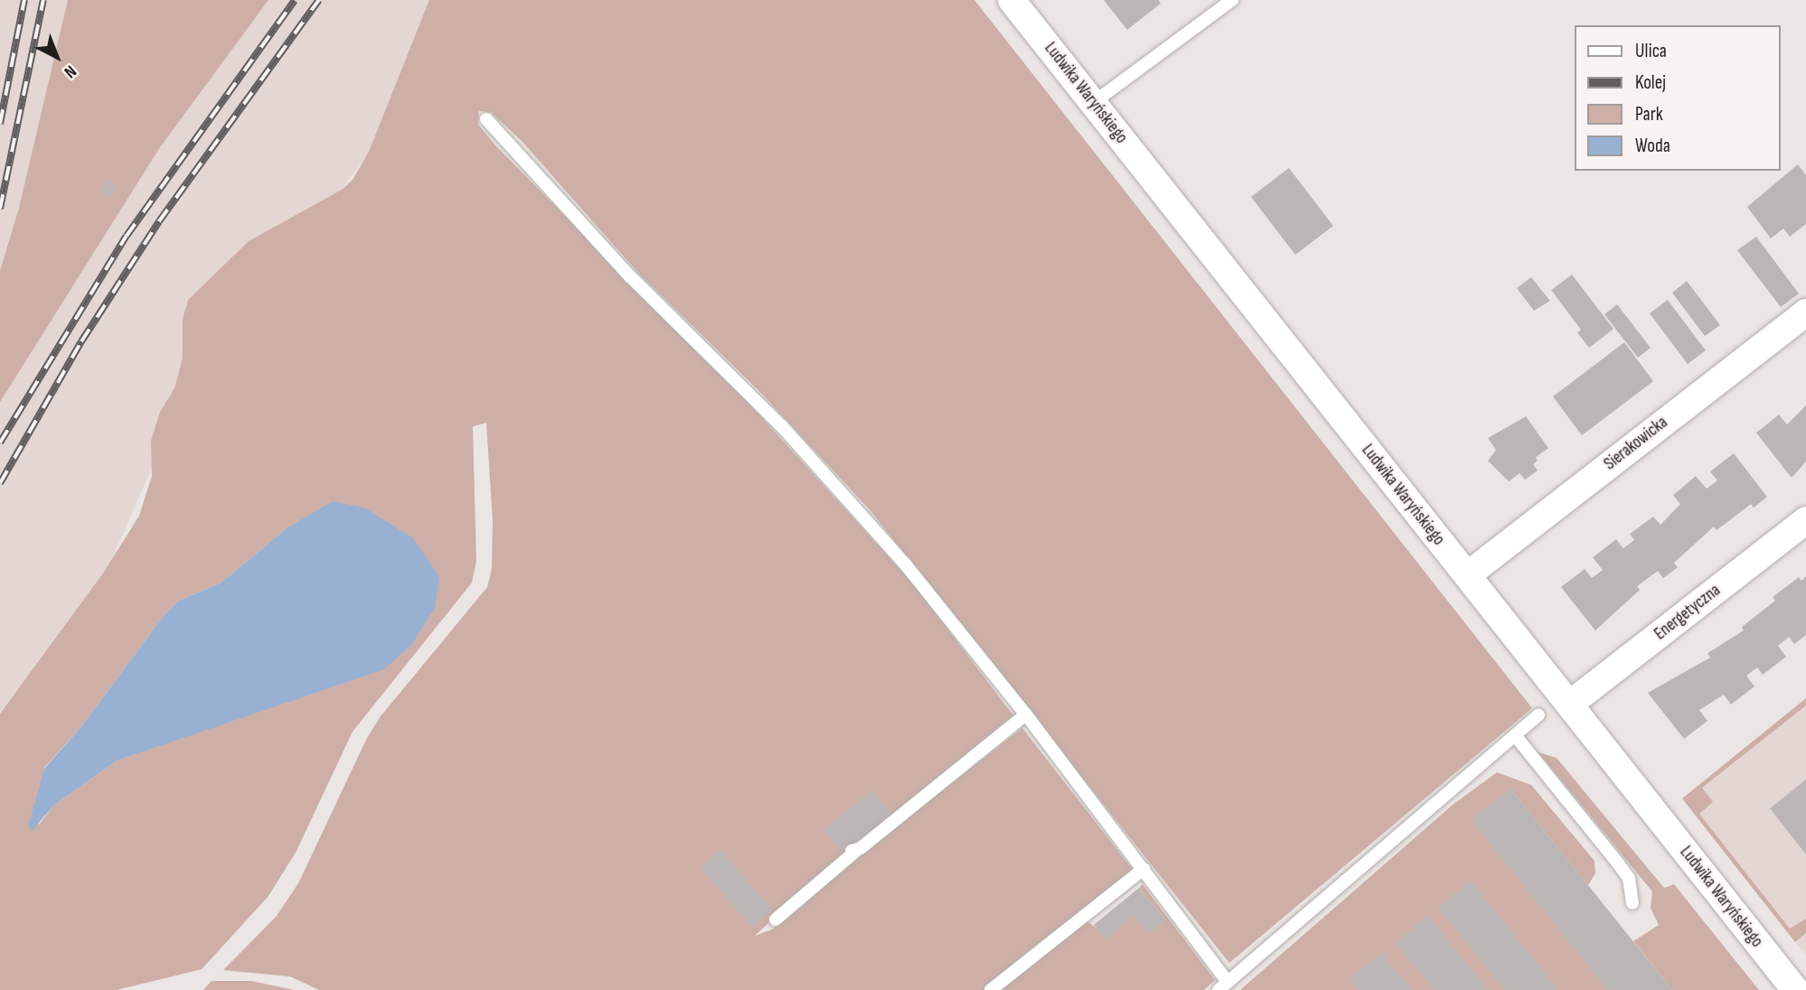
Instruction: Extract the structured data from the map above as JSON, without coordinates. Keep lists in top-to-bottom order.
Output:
{
  "streets": {
    "street": ["Ludwika Waryńskiego", "Sierakowicka", "Energetyczna"]
  },
  "crossings": [
    ["Ludwika Waryńskiego", "Sierakowicka"],
    ["Ludwika Waryńskiego", "Energetyczna"]
  ],
  "legend": [
    "Ulica",
    "Kolej",
    "Park",
    "Woda"
  ],
  "north": "bottom right"
}
